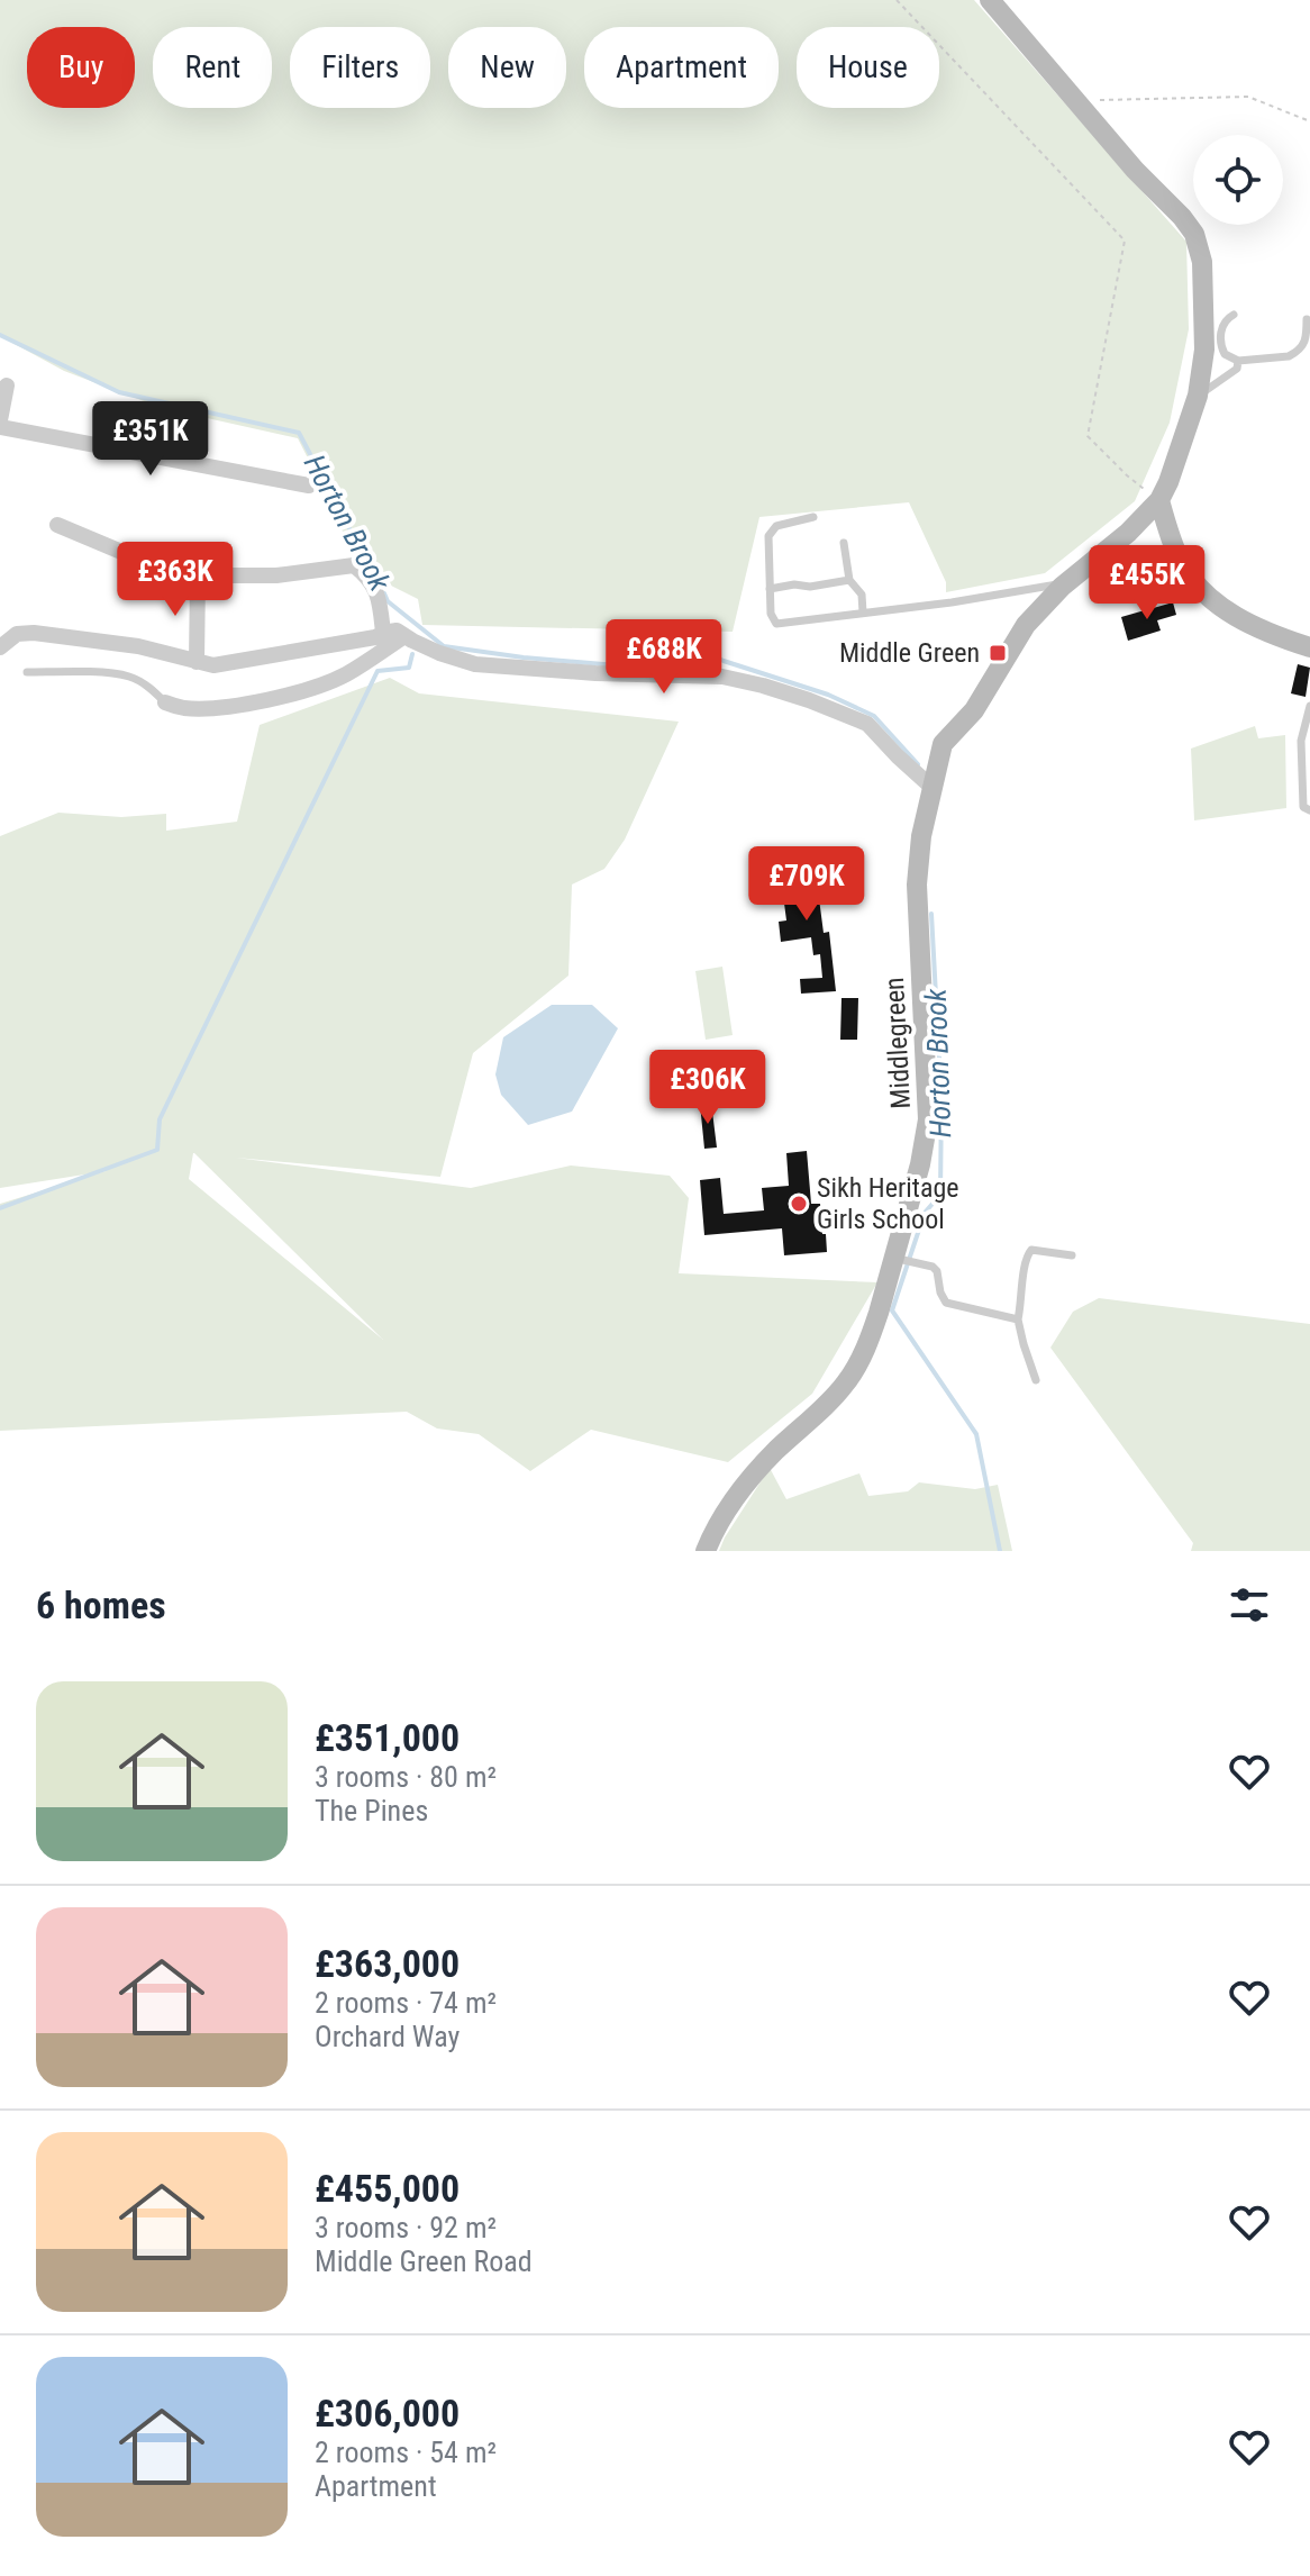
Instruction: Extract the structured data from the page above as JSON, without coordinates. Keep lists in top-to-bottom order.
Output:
{
  "streets": {
    "street": ["Middlegreen"]
  },
  "water": ["Horton Brook"],
  "places": {
    "transit": ["Middle Green"],
    "other": ["Sikh Heritage Girls School"]
  },
  "page": {
    "chip": [
      "Buy",
      "Rent",
      "Filters",
      "New",
      "Apartment",
      "House"
    ],
    "price": [
      "£351K",
      "£363K",
      "£455K",
      "£688K",
      "£709K",
      "£306K"
    ],
    "heading": "6 homes",
    "list": [
      {
        "name": "£351,000",
        "note": "3 rooms · 80 m² · The Pines"
      },
      {
        "name": "£363,000",
        "note": "2 rooms · 74 m² · Orchard Way"
      },
      {
        "name": "£455,000",
        "note": "3 rooms · 92 m² · Middle Green Road"
      },
      {
        "name": "£306,000",
        "note": "2 rooms · 54 m² · Apartment"
      }
    ]
  }
}
